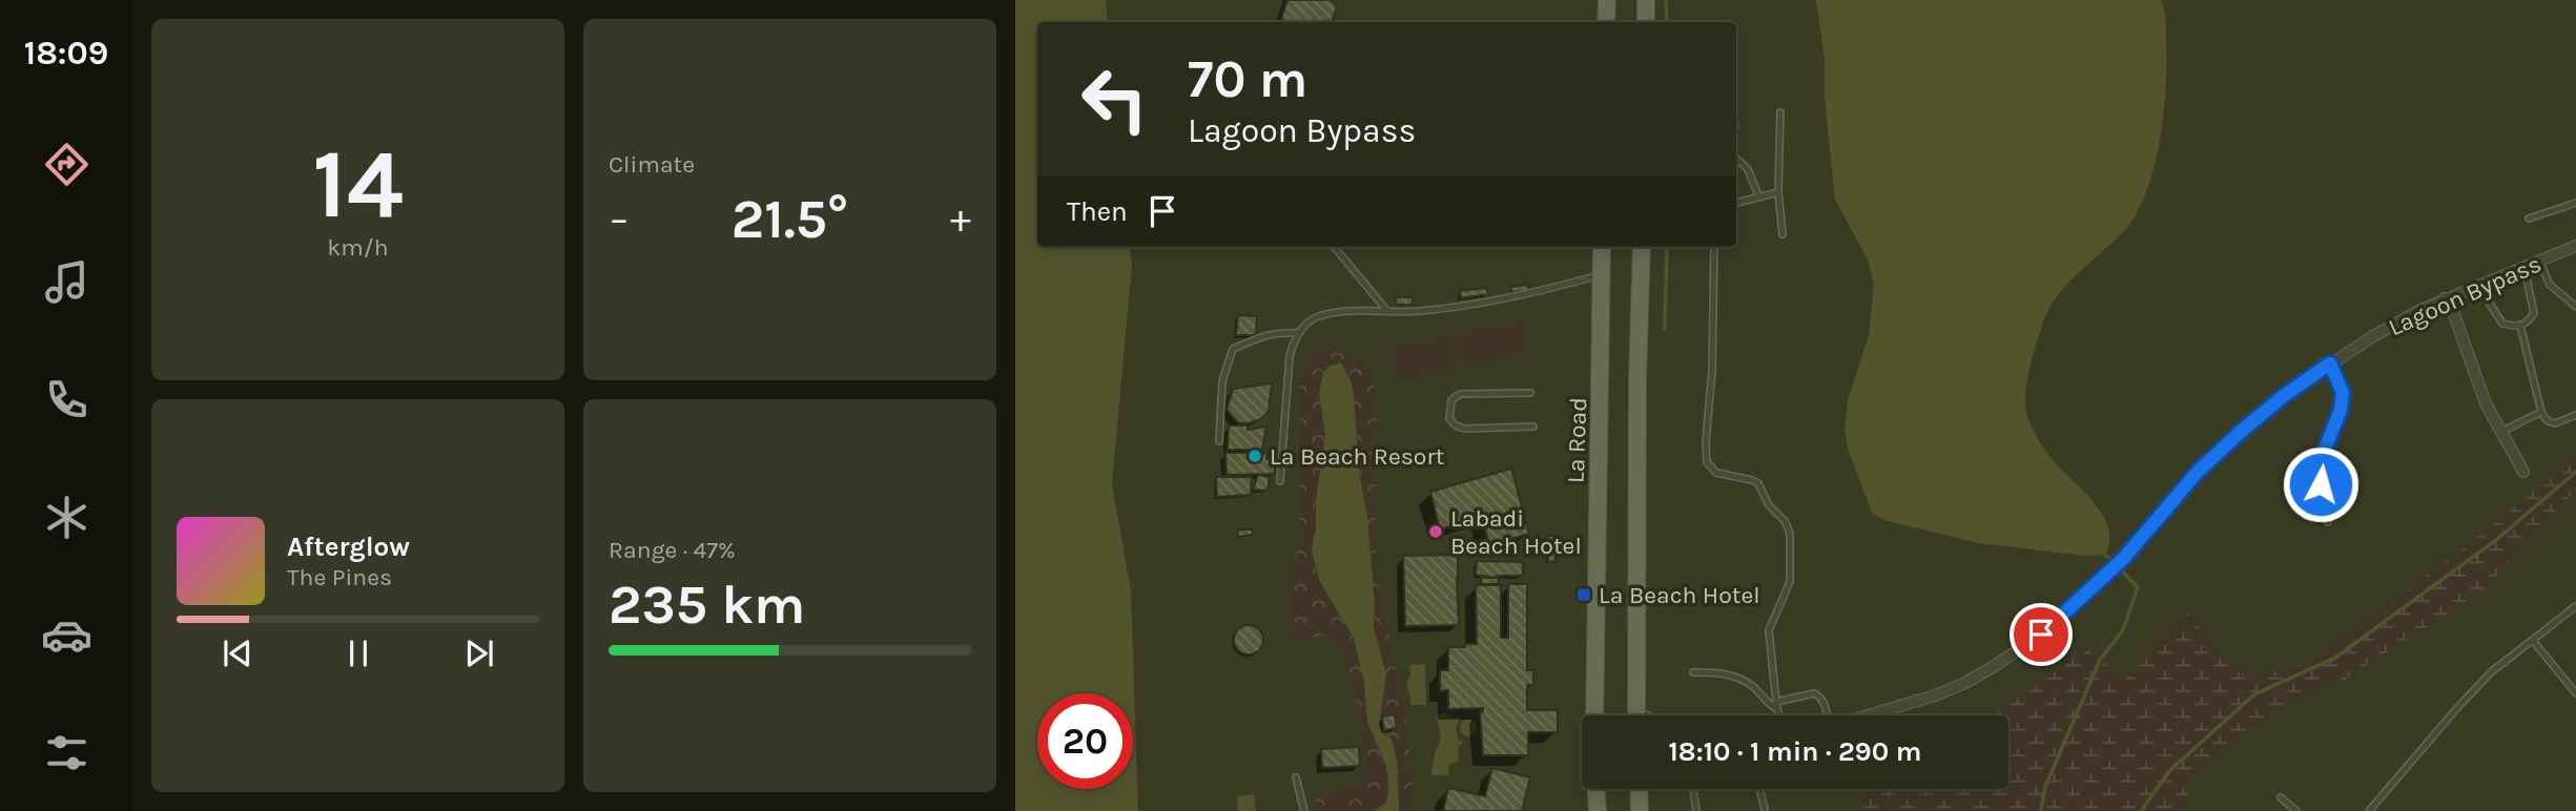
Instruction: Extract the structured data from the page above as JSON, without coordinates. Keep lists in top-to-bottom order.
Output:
{
  "streets": {
    "main road": ["La Road"],
    "street": ["Lagoon Bypass"]
  },
  "places": {
    "other": ["La Beach Resort", "Labadi Beach Hotel"],
    "transit": ["La Beach Hotel"]
  },
  "page": {
    "tabs": "18:09",
    "tile": [
      ["14", "km/h"],
      "Climate",
      ["Range · 47%", "235 km"]
    ],
    "turn": ["70 m", "Lagoon Bypass"],
    "then": "Then",
    "heat": ["−", "21.5°", "+"],
    "song": ["Afterglow", "The Pines"],
    "limit": "20",
    "trip": "18:10 · 1 min · 290 m"
  }
}
